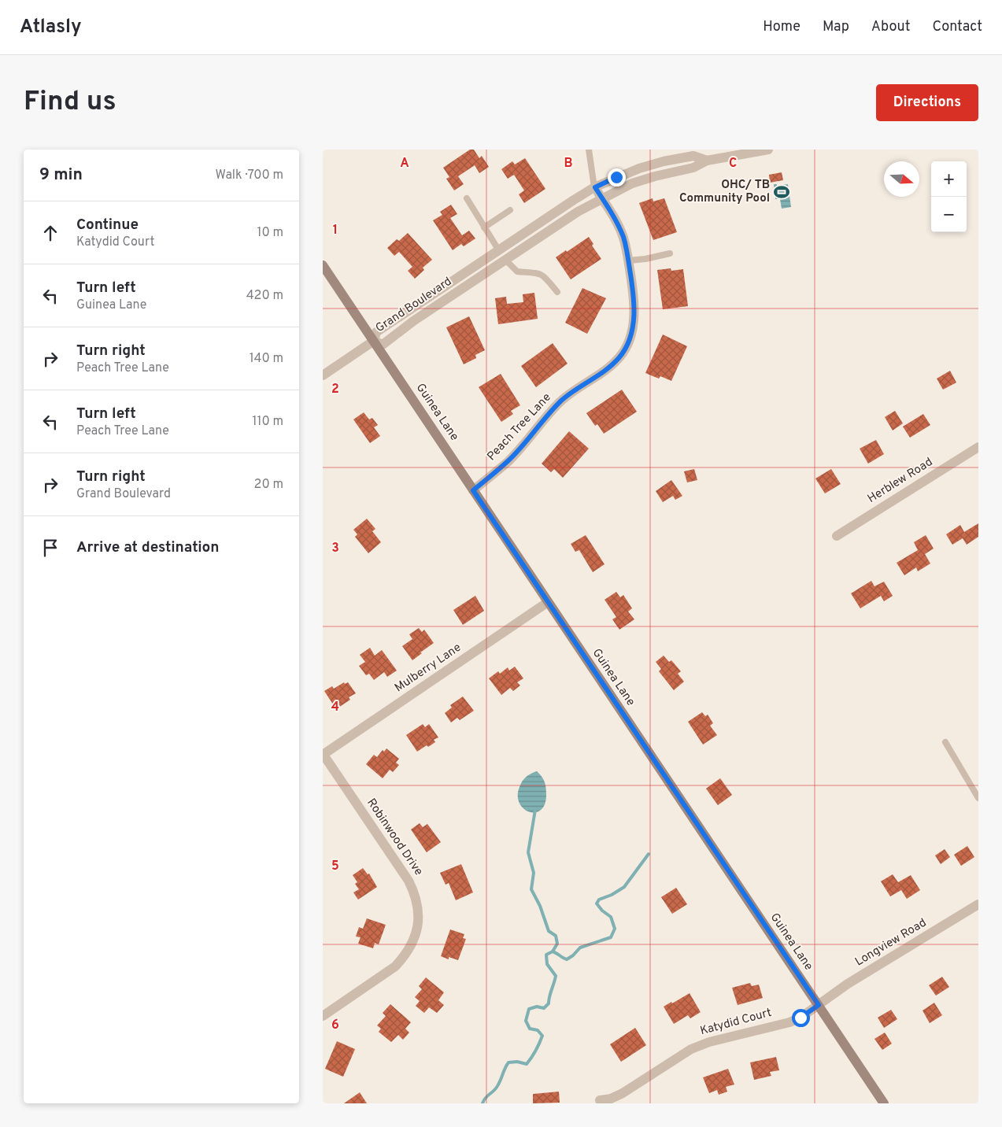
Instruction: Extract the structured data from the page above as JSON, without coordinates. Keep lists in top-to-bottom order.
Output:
{
  "streets": {
    "street": [
      "Grand Boulevard",
      "Guinea Lane",
      "Peach Tree Lane",
      "Herblew Road",
      "Mulberry Lane",
      "Robinwood Drive",
      "Longview Road",
      "Katydid Court"
    ]
  },
  "crossings": [
    ["Grand Boulevard", "Guinea Lane"],
    ["Grand Boulevard", "Peach Tree Lane"],
    ["Guinea Lane", "Peach Tree Lane"],
    ["Guinea Lane", "Mulberry Lane"],
    ["Guinea Lane", "Longview Road"],
    ["Guinea Lane", "Katydid Court"],
    ["Mulberry Lane", "Robinwood Drive"],
    ["Longview Road", "Katydid Court"]
  ],
  "places": {
    "sports": ["OHC/ TB Community Pool"]
  },
  "north": "right",
  "page": {
    "header": "Atlasly",
    "nav": [
      "Home",
      "Map",
      "About",
      "Contact"
    ],
    "buttons": "Directions",
    "title": "Find us",
    "heading": ["9 min", "Walk · 700 m"],
    "map_buttons": ["+", "−"],
    "list": [
      ["Continue", "Katydid Court", "10 m"],
      ["Turn left", "Guinea Lane", "420 m"],
      ["Turn right", "Peach Tree Lane", "140 m"],
      ["Turn left", "Peach Tree Lane", "110 m"],
      ["Turn right", "Grand Boulevard", "20 m"],
      "Arrive at destination"
    ]
  },
  "grid": {
    "columns": ["A", "B", "C"],
    "rows": [
      "1",
      "2",
      "3",
      "4",
      "5",
      "6"
    ]
  }
}
